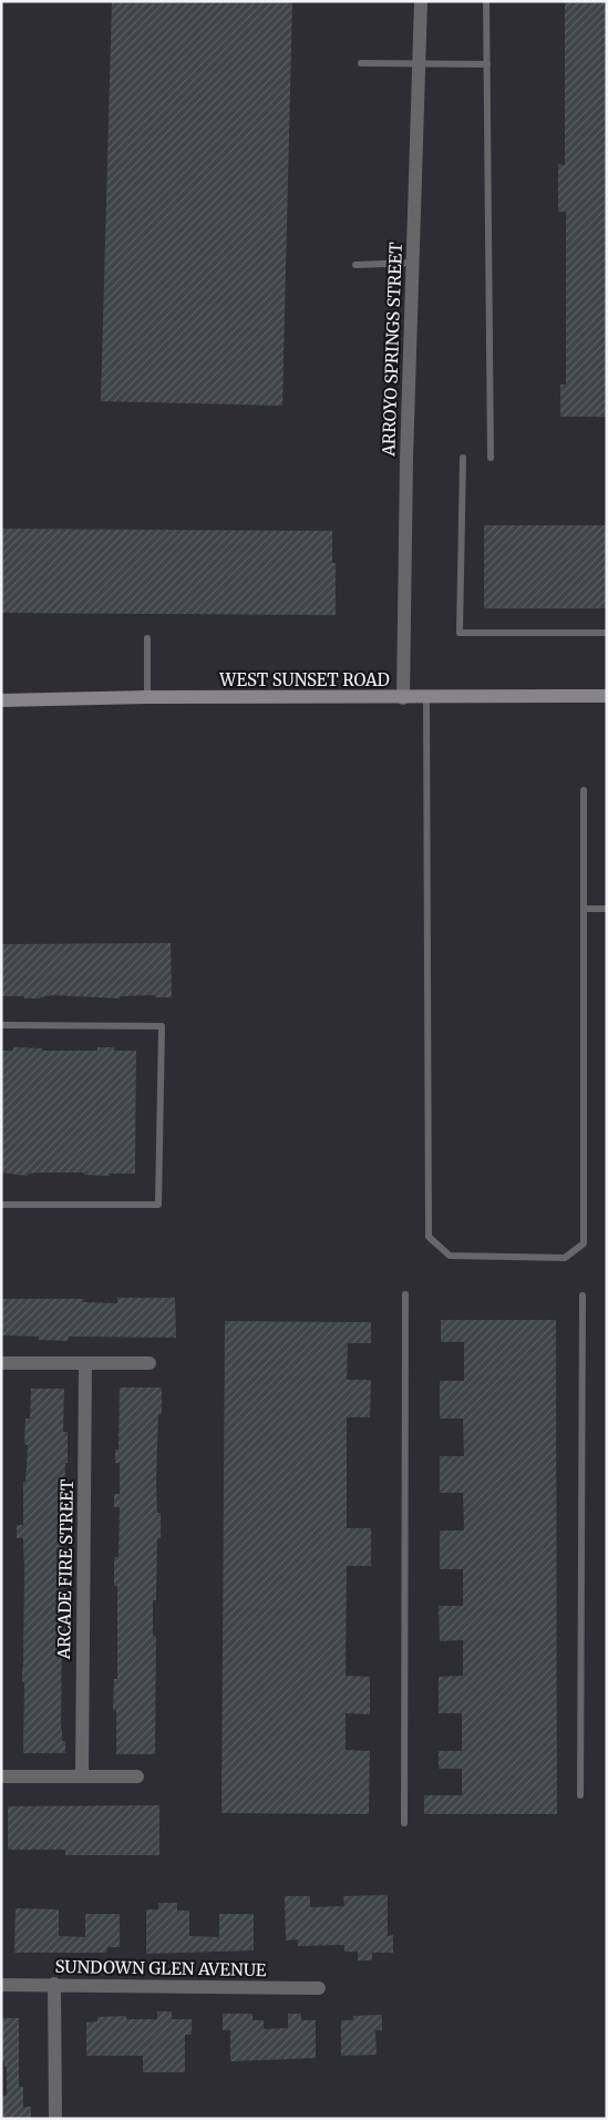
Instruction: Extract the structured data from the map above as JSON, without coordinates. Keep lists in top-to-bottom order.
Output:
{
  "streets": {
    "main road": ["WEST SUNSET ROAD"],
    "street": ["ARROYO SPRINGS STREET", "ARCADE FIRE STREET", "SUNDOWN GLEN AVENUE"]
  },
  "crossings": [
    ["ARROYO SPRINGS STREET", "WEST SUNSET ROAD"]
  ]
}
